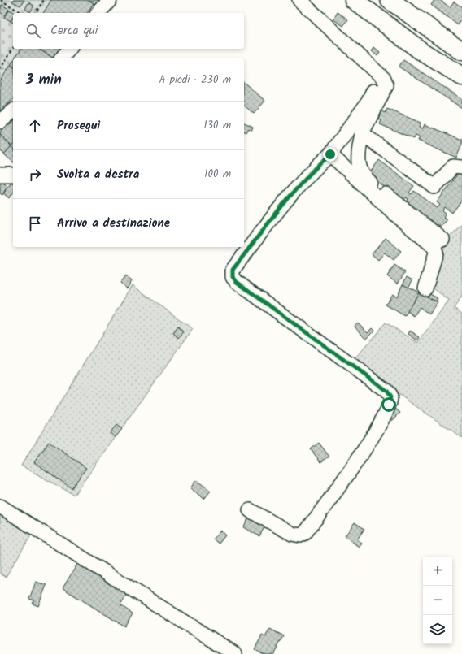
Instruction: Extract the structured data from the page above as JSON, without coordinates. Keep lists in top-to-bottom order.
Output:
{
  "page": {
    "search": "Cerca qui",
    "heading": ["3 min", "A piedi · 230 m"],
    "list": [
      ["Prosegui", "130 m"],
      ["Svolta a destra", "100 m"],
      "Arrivo a destinazione"
    ],
    "map_buttons": ["+", "−"]
  }
}
